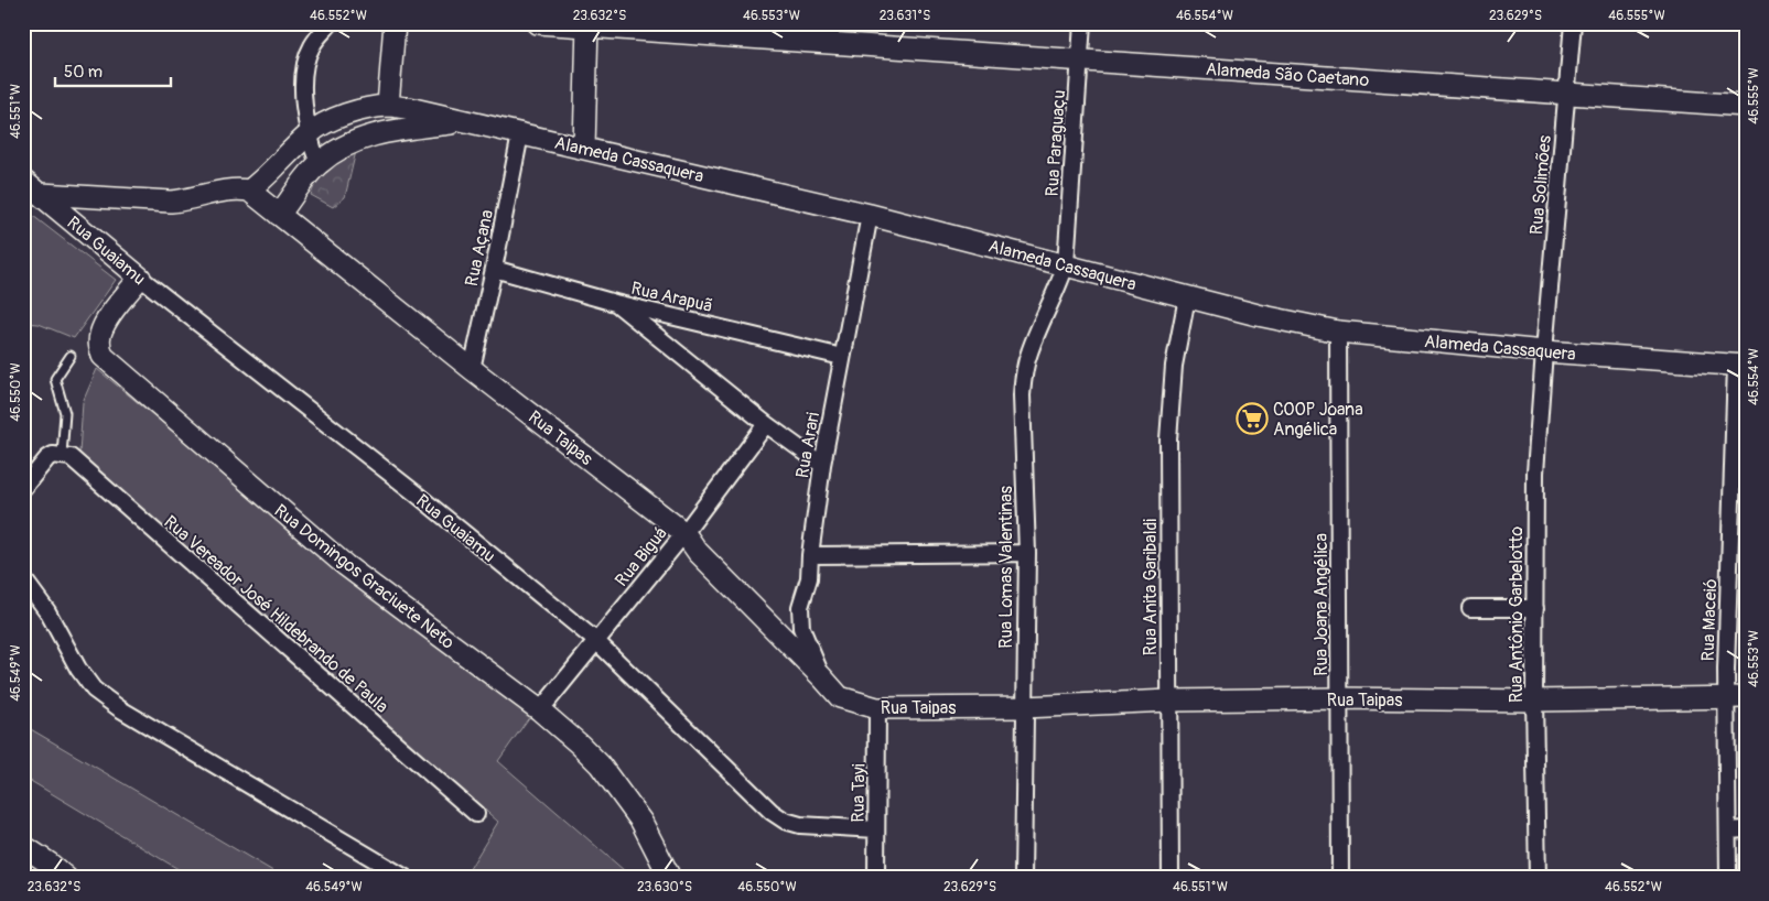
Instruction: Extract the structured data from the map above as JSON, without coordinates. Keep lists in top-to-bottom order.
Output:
{
  "streets": {
    "street": [
      "Alameda São Caetano",
      "Rua Paraguaçu",
      "Alameda Cassaquera",
      "Rua Solimões",
      "Rua Açana",
      "Rua Guaiamu",
      "Rua Arapuã",
      "Rua Taipas",
      "Rua Arari",
      "Rua Biguá",
      "Rua Lomas Valentinas",
      "Rua Domingos Graciuete Neto",
      "Rua Anita Garibaldi",
      "Rua Joana Angélica",
      "Rua Vereador José Hildebrando de Paula",
      "Rua Antônio Garbelotto",
      "Rua Maceió",
      "Rua Tayi"
    ]
  },
  "crossings": [
    ["Alameda São Caetano", "Rua Paraguaçu"],
    ["Alameda São Caetano", "Rua Solimões"],
    ["Rua Paraguaçu", "Alameda Cassaquera"],
    ["Rua Paraguaçu", "Rua Lomas Valentinas"],
    ["Alameda Cassaquera", "Rua Solimões"],
    ["Alameda Cassaquera", "Rua Açana"],
    ["Alameda Cassaquera", "Rua Taipas"],
    ["Alameda Cassaquera", "Rua Arari"],
    ["Alameda Cassaquera", "Rua Lomas Valentinas"],
    ["Alameda Cassaquera", "Rua Anita Garibaldi"],
    ["Alameda Cassaquera", "Rua Joana Angélica"],
    ["Alameda Cassaquera", "Rua Antônio Garbelotto"],
    ["Alameda Cassaquera", "Rua Maceió"],
    ["Rua Solimões", "Rua Antônio Garbelotto"],
    ["Rua Açana", "Rua Arapuã"],
    ["Rua Açana", "Rua Taipas"],
    ["Rua Guaiamu", "Rua Biguá"],
    ["Rua Guaiamu", "Rua Domingos Graciuete Neto"],
    ["Rua Guaiamu", "Rua Tayi"],
    ["Rua Arapuã", "Rua Arari"],
    ["Rua Taipas", "Rua Arari"],
    ["Rua Taipas", "Rua Biguá"],
    ["Rua Taipas", "Rua Lomas Valentinas"],
    ["Rua Taipas", "Rua Anita Garibaldi"],
    ["Rua Taipas", "Rua Joana Angélica"],
    ["Rua Taipas", "Rua Antônio Garbelotto"],
    ["Rua Taipas", "Rua Maceió"],
    ["Rua Taipas", "Rua Tayi"],
    ["Rua Biguá", "Rua Domingos Graciuete Neto"]
  ],
  "places": {
    "supermarket": ["COOP Joana Angélica"]
  },
  "scale_bar": "50 m",
  "coordinates": [
    "46.552°W",
    "23.632°S",
    "46.553°W",
    "23.631°S",
    "46.554°W",
    "23.629°S",
    "46.555°W",
    "46.551°W",
    "46.550°W",
    "46.549°W",
    "23.630°S"
  ]
}
